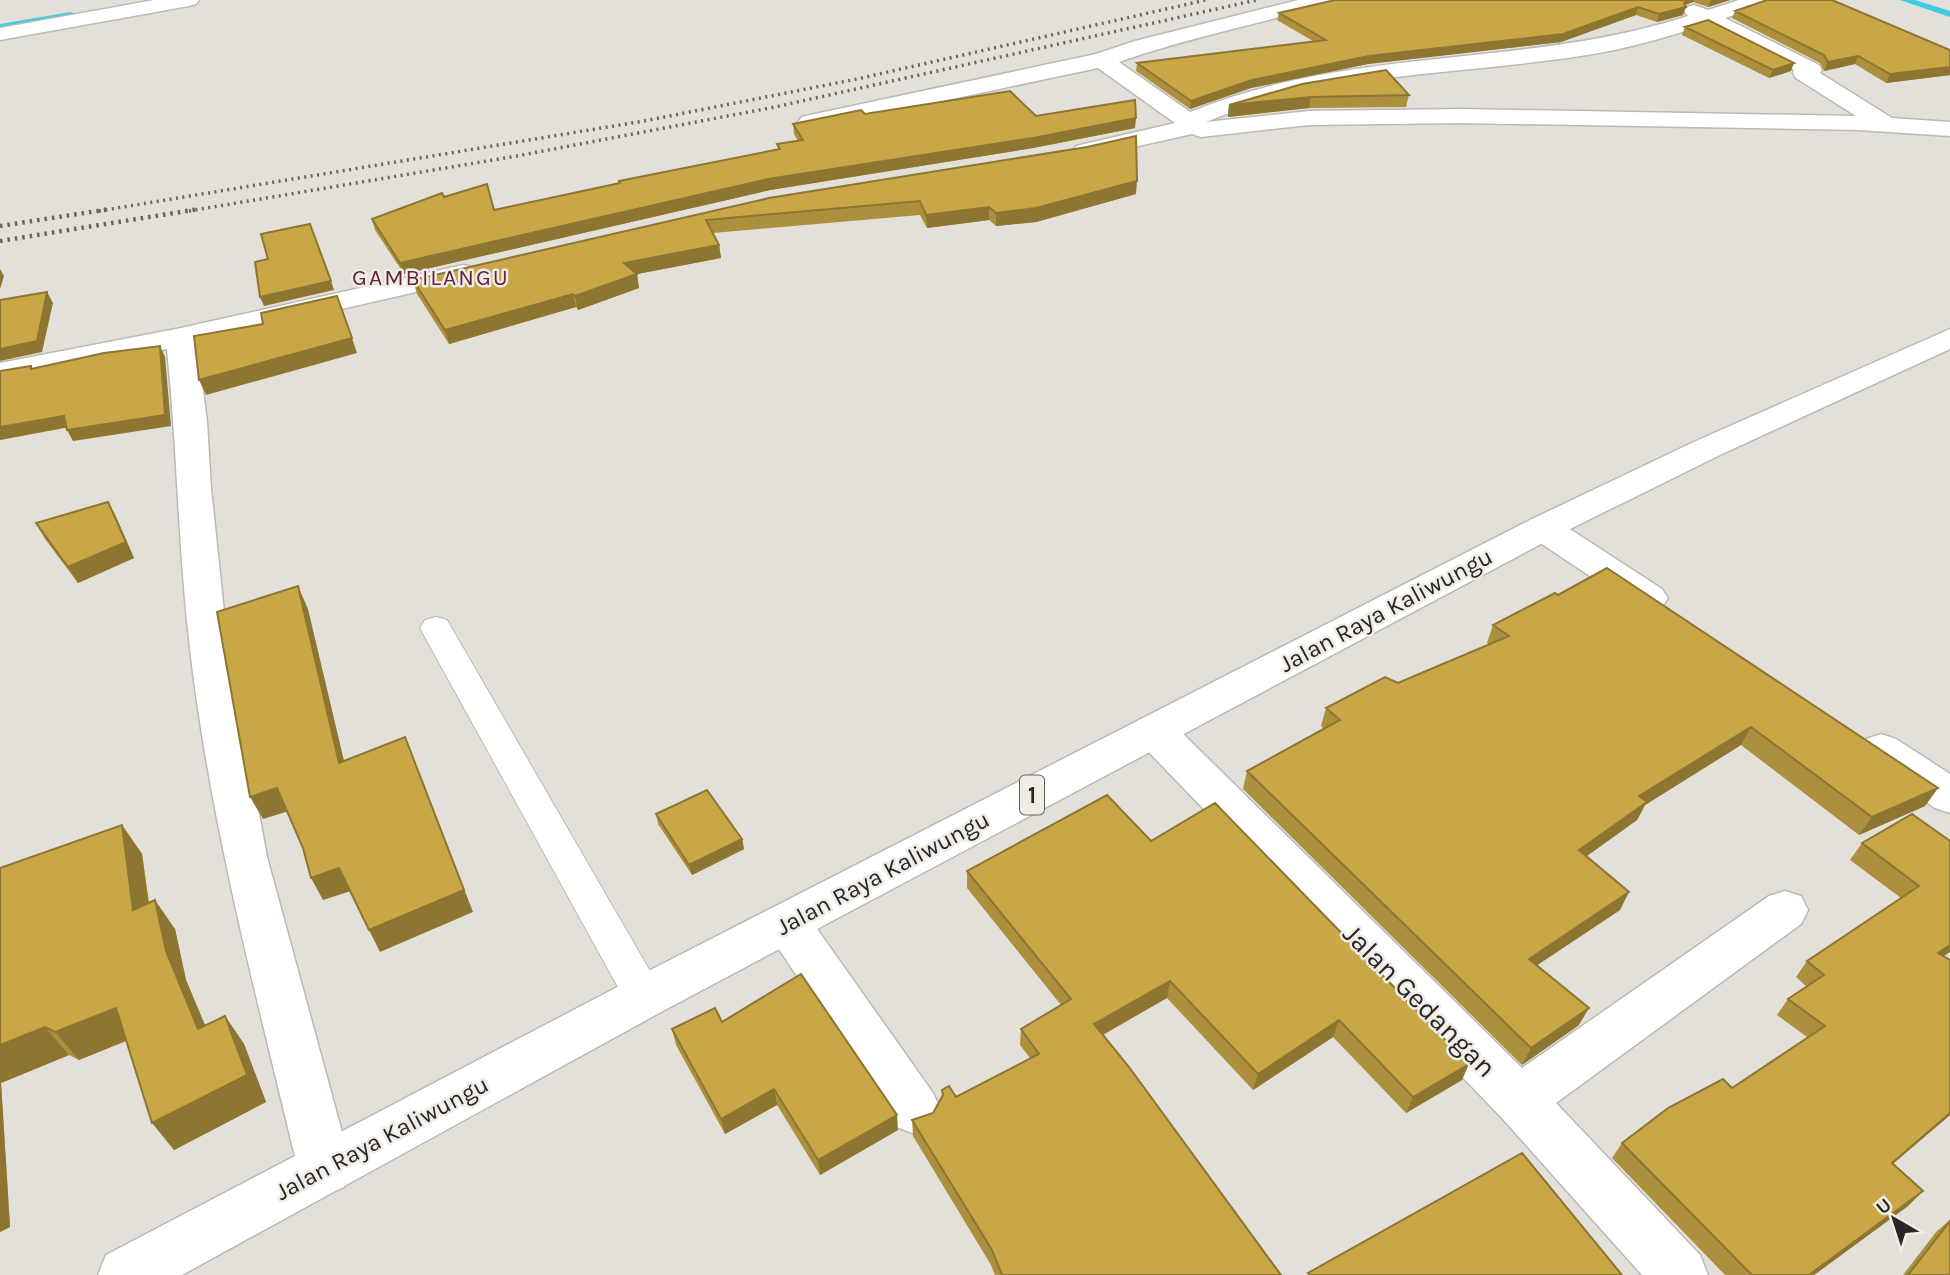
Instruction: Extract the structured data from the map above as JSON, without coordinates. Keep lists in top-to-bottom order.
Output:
{
  "streets": {
    "street": ["Jalan Raya Kaliwungu", "1", "Jalan Gedangan"]
  },
  "crossings": [
    ["Jalan Raya Kaliwungu", "Jalan Gedangan"]
  ],
  "districts": ["GAMBILANGU"],
  "north": "top left"
}
